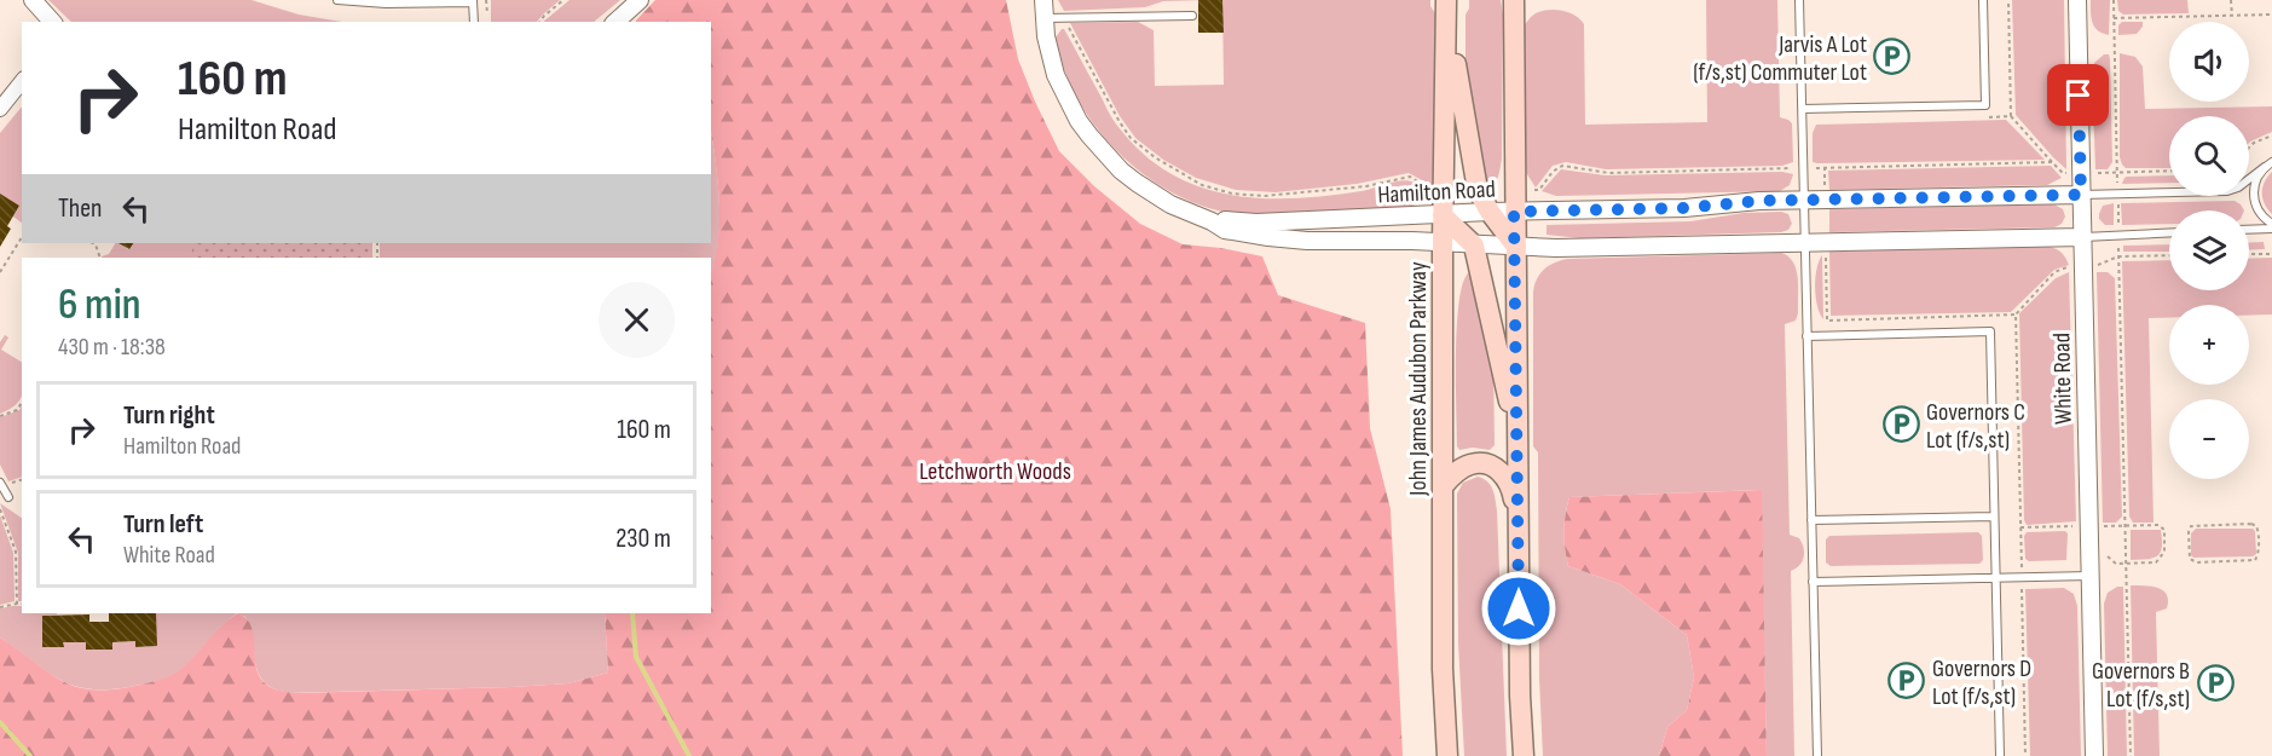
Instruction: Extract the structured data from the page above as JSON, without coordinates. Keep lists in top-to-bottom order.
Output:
{
  "streets": {
    "main road": ["John James Audubon Parkway"],
    "street": ["Hamilton Road", "White Road"]
  },
  "crossings": [
    ["Hamilton Road", "John James Audubon Parkway"],
    ["Hamilton Road", "White Road"]
  ],
  "parks": ["Letchworth Woods"],
  "places": {
    "parking": [
      "Jarvis A Lot (f/s,st) Commuter Lot",
      "Governors C Lot (f/s,st)",
      "Governors D Lot (f/s,st)",
      "Governors B Lot (f/s,st)"
    ]
  },
  "page": {
    "map_buttons": ["+", "−"],
    "turn": ["160 m", "Hamilton Road"],
    "then": "Then",
    "heading": ["6 min", "430 m · 18:38"],
    "list": [
      {
        "name": "Turn right",
        "note": "Hamilton Road",
        "value": "160 m"
      },
      {
        "name": "Turn left",
        "note": "White Road",
        "value": "230 m"
      }
    ]
  }
}
